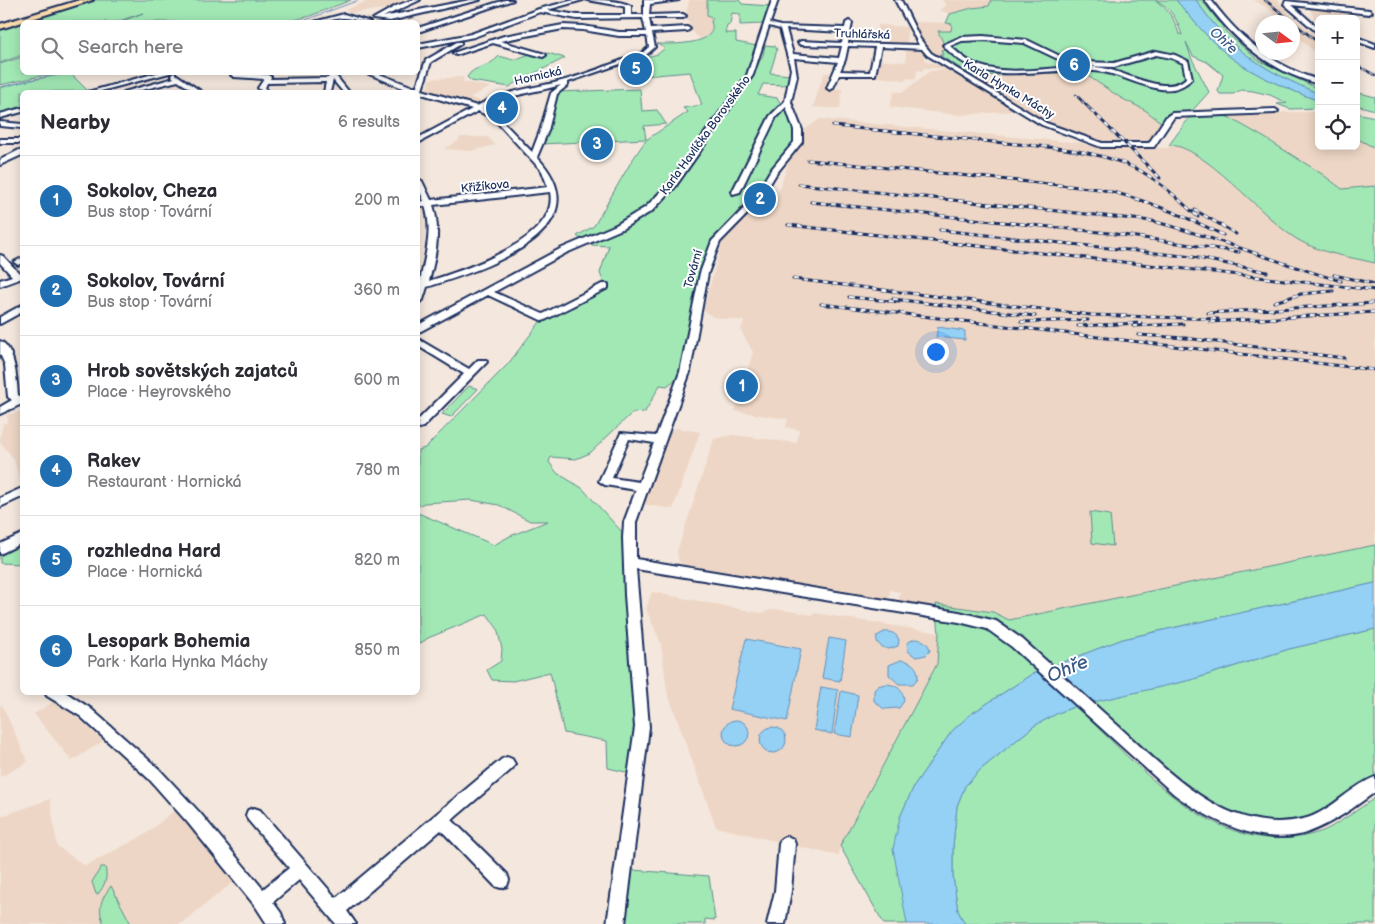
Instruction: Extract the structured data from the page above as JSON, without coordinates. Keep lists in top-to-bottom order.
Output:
{
  "streets": {
    "street": [
      "Truhlářská",
      "Hornická",
      "Karla Hynka Máchy",
      "Karla Havlíčka Borovského",
      "Křižíkova",
      "Tovární"
    ]
  },
  "crossings": [
    ["Truhlářská", "Karla Hynka Máchy"]
  ],
  "water": ["Ohře"],
  "north": "right",
  "page": {
    "map_buttons": ["+", "−"],
    "search": "Search here",
    "pins": [
      "6",
      "5",
      "4",
      "3",
      "2",
      "1"
    ],
    "heading": ["Nearby", "6 results"],
    "list": [
      {
        "mark": "1",
        "name": "Sokolov, Cheza",
        "note": "Bus stop · Tovární",
        "value": "200 m"
      },
      {
        "mark": "2",
        "name": "Sokolov, Tovární",
        "note": "Bus stop · Tovární",
        "value": "360 m"
      },
      {
        "mark": "3",
        "name": "Hrob sovětských zajatců",
        "note": "Place · Heyrovského",
        "value": "600 m"
      },
      {
        "mark": "4",
        "name": "Rakev",
        "note": "Restaurant · Hornická",
        "value": "780 m"
      },
      {
        "mark": "5",
        "name": "rozhledna Hard",
        "note": "Place · Hornická",
        "value": "820 m"
      },
      {
        "mark": "6",
        "name": "Lesopark Bohemia",
        "note": "Park · Karla Hynka Máchy",
        "value": "850 m"
      }
    ]
  }
}
